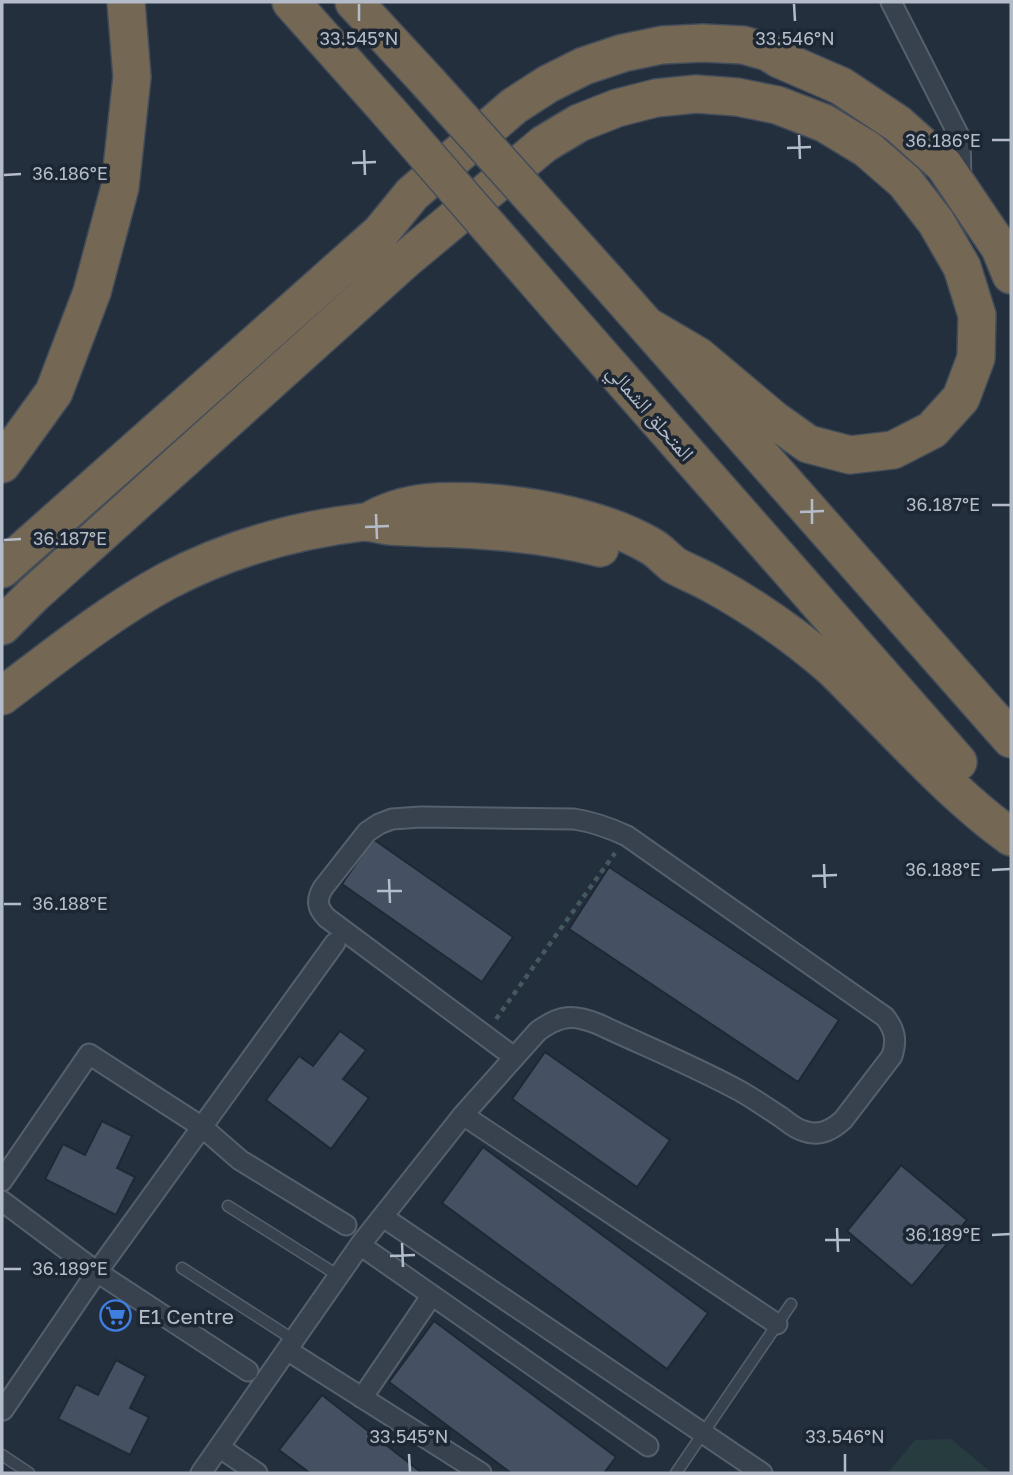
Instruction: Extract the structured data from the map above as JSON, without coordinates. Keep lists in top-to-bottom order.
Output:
{
  "streets": {
    "highway": ["المتحلق الشمالي"]
  },
  "places": {
    "supermarket": ["E1 Centre"]
  },
  "coordinates": [
    "33.545°N",
    "33.546°N",
    "36.186°E",
    "36.187°E",
    "36.188°E",
    "36.189°E"
  ]
}
